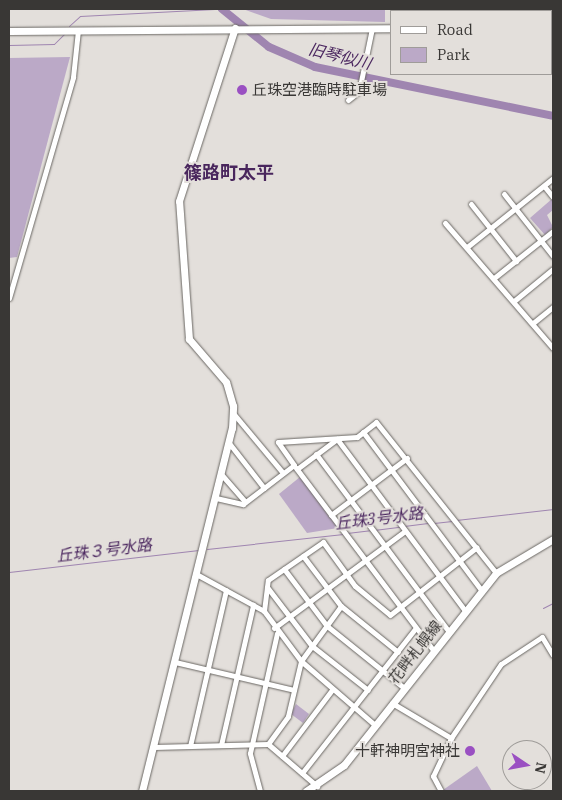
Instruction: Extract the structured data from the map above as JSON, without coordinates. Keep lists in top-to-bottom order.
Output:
{
  "streets": {
    "street": ["花畔札幌線"]
  },
  "districts": ["篠路町太平"],
  "water": ["旧琴似川", "丘珠3号水路", "丘珠３号水路"],
  "places": ["丘珠空港臨時駐車場", "十軒神明宮神社"],
  "legend": ["Road", "Park"],
  "north": "right"
}
